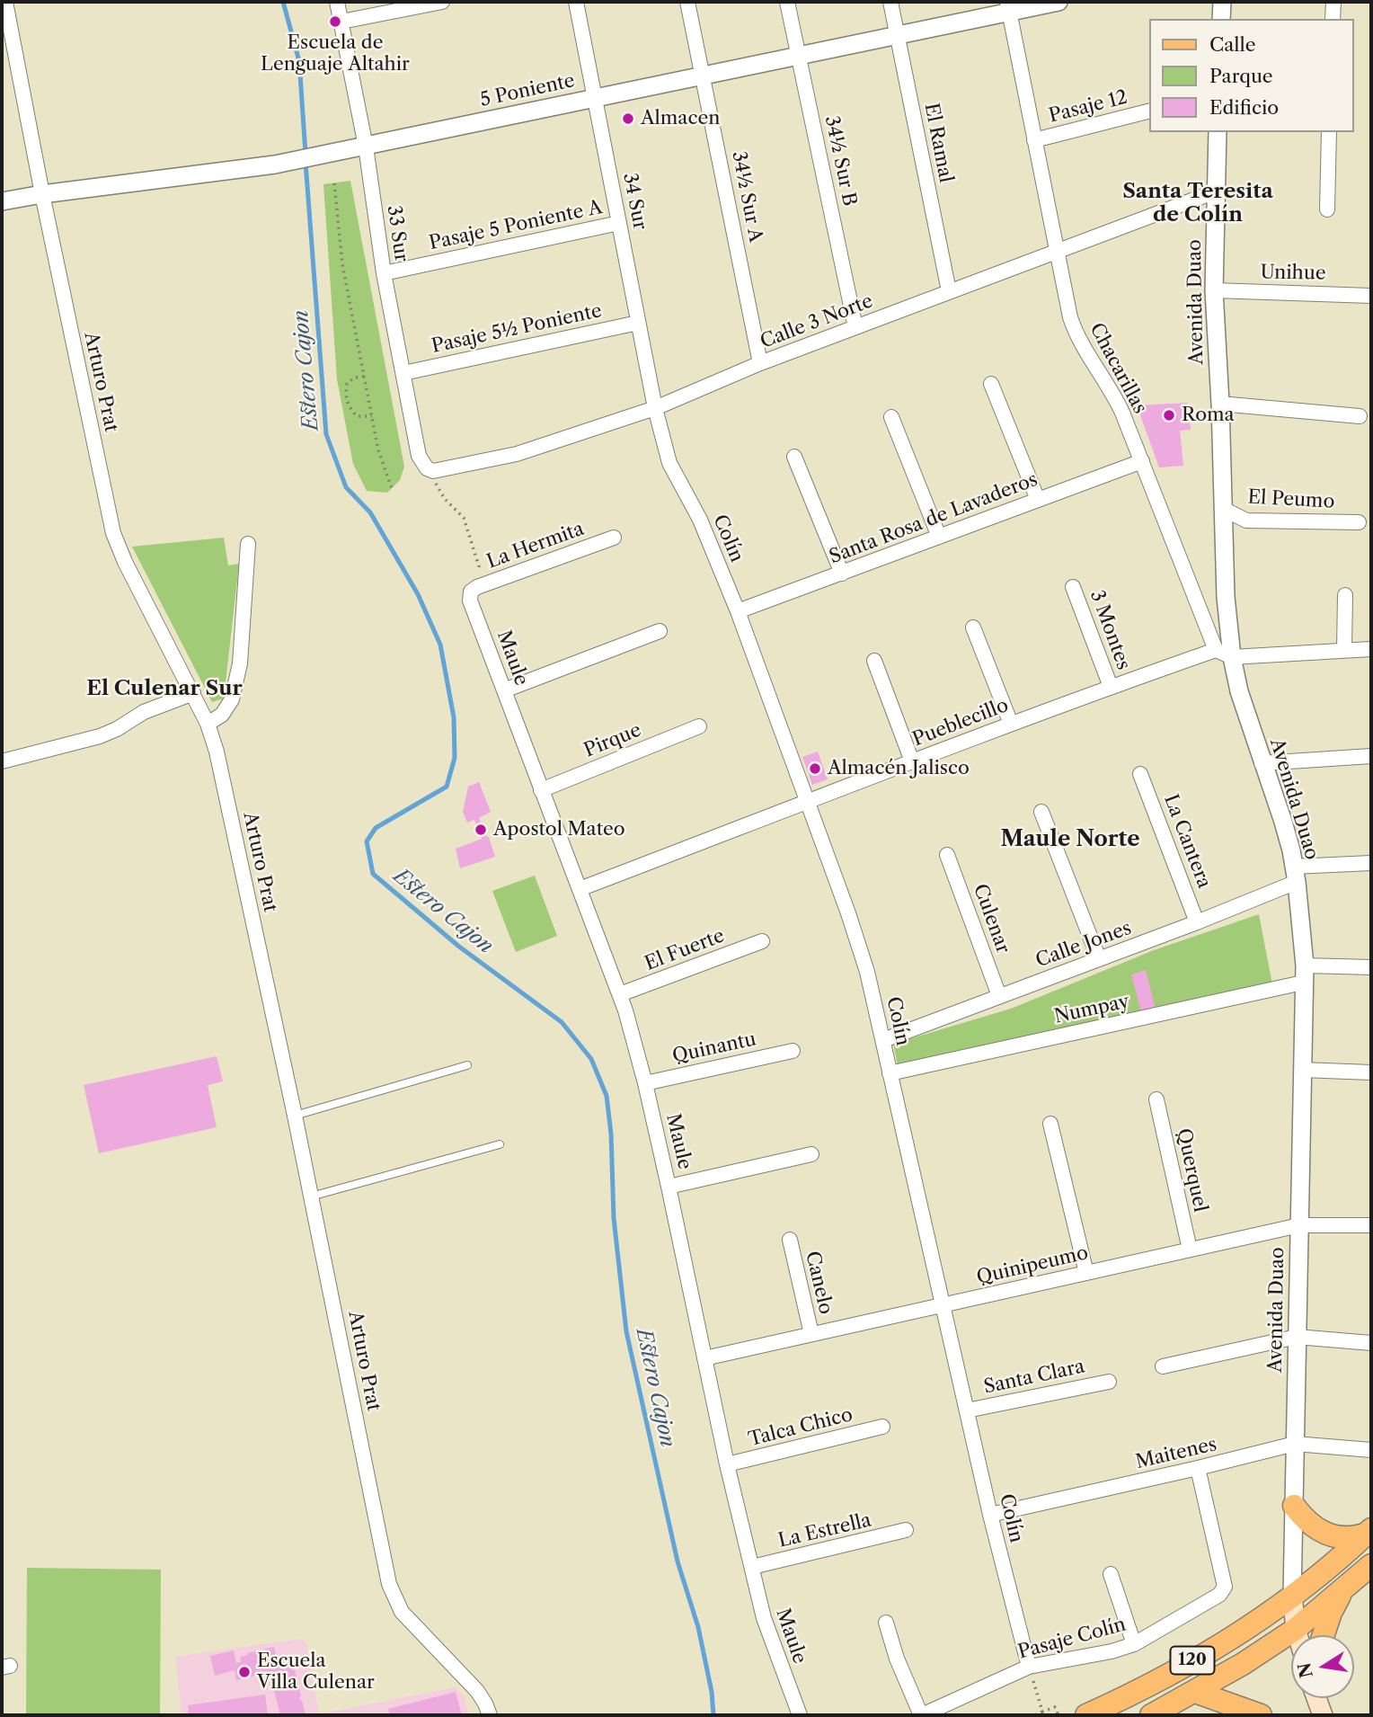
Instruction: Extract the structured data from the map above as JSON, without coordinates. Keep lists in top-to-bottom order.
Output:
{
  "streets": {
    "main road": ["120"],
    "street": [
      "5 Poniente",
      "Pasaje 12",
      "El Ramal",
      "34½ Sur B",
      "34½ Sur A",
      "34 Sur",
      "Pasaje 5 Poniente A",
      "33 Sur",
      "Unihue",
      "Avenida Duao",
      "Calle 3 Norte",
      "Pasaje 5½ Poniente",
      "Chacarillas",
      "Arturo Prat",
      "El Peumo",
      "Santa Rosa de Lavaderos",
      "Colín",
      "La Hermita",
      "3 Montes",
      "Maule",
      "Pueblecillo",
      "Pirque",
      "La Cantera",
      "Culenar",
      "Calle Jones",
      "El Fuerte",
      "Numpay",
      "Quinantu",
      "Querquel",
      "Quinipeumo",
      "Canelo",
      "Santa Clara",
      "Talca Chico",
      "Maitenes",
      "La Estrella",
      "Pasaje Colín"
    ]
  },
  "crossings": [
    ["5 Poniente", "El Ramal"],
    ["5 Poniente", "34½ Sur B"],
    ["5 Poniente", "34½ Sur A"],
    ["5 Poniente", "34 Sur"],
    ["5 Poniente", "33 Sur"],
    ["5 Poniente", "Chacarillas"],
    ["5 Poniente", "Arturo Prat"],
    ["Pasaje 12", "Chacarillas"],
    ["El Ramal", "Calle 3 Norte"],
    ["34½ Sur B", "Calle 3 Norte"],
    ["34½ Sur A", "Calle 3 Norte"],
    ["34 Sur", "Pasaje 5 Poniente A"],
    ["34 Sur", "Calle 3 Norte"],
    ["34 Sur", "Pasaje 5½ Poniente"],
    ["34 Sur", "Colín"],
    ["Pasaje 5 Poniente A", "33 Sur"],
    ["33 Sur", "Calle 3 Norte"],
    ["33 Sur", "Pasaje 5½ Poniente"],
    ["Unihue", "Avenida Duao"],
    ["Avenida Duao", "Calle 3 Norte"],
    ["Avenida Duao", "Chacarillas"],
    ["Avenida Duao", "El Peumo"],
    ["Avenida Duao", "Pueblecillo"],
    ["Avenida Duao", "Calle Jones"],
    ["Avenida Duao", "Numpay"],
    ["Avenida Duao", "Quinipeumo"],
    ["Avenida Duao", "Maitenes"],
    ["Avenida Duao", "120"],
    ["Calle 3 Norte", "Chacarillas"],
    ["Calle 3 Norte", "Colín"],
    ["Chacarillas", "Santa Rosa de Lavaderos"],
    ["Chacarillas", "Pueblecillo"],
    ["Santa Rosa de Lavaderos", "Colín"],
    ["Colín", "Pueblecillo"],
    ["Colín", "Calle Jones"],
    ["Colín", "Numpay"],
    ["Colín", "Quinipeumo"],
    ["Colín", "Santa Clara"],
    ["Colín", "Maitenes"],
    ["Colín", "Pasaje Colín"],
    ["La Hermita", "Maule"],
    ["3 Montes", "Pueblecillo"],
    ["Maule", "Pueblecillo"],
    ["Maule", "Pirque"],
    ["Maule", "El Fuerte"],
    ["Maule", "Quinantu"],
    ["Maule", "Quinipeumo"],
    ["Maule", "Talca Chico"],
    ["Maule", "La Estrella"],
    ["La Cantera", "Calle Jones"],
    ["Culenar", "Calle Jones"],
    ["Querquel", "Quinipeumo"],
    ["Quinipeumo", "Canelo"],
    ["Maitenes", "Pasaje Colín"]
  ],
  "districts": ["Santa Teresita de Colín", "El Culenar Sur", "Maule Norte"],
  "water": ["Estero Cajon"],
  "places": [
    "Escuela de Lenguaje Altahir",
    "Almacen",
    "Roma",
    "Almacén Jalisco",
    "Apostol Mateo",
    "Escuela Villa Culenar"
  ],
  "legend": ["Calle", "Parque", "Edificio"],
  "north": "left"
}
